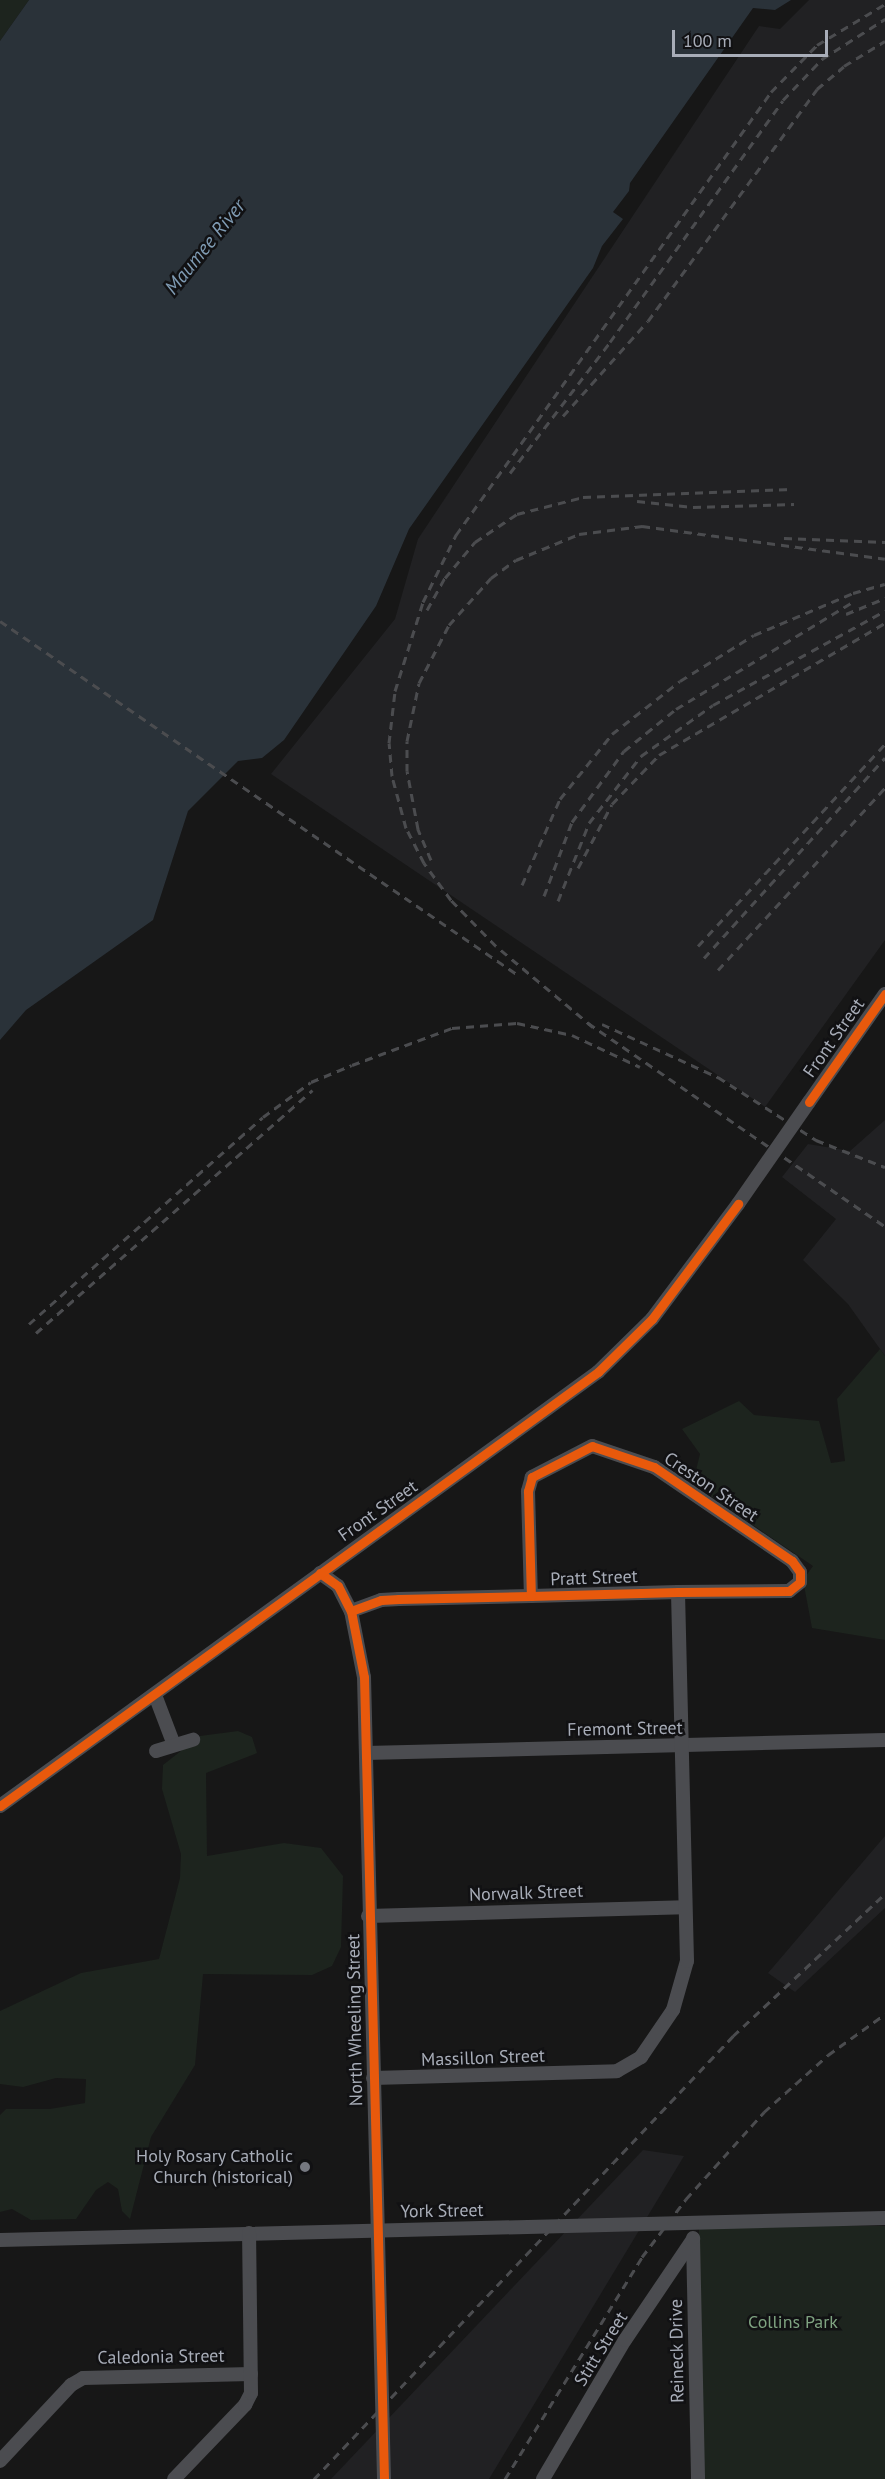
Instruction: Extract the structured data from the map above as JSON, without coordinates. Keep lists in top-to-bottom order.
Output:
{
  "streets": {
    "street": [
      "Front Street",
      "Creston Street",
      "Pratt Street",
      "Fremont Street",
      "Norwalk Street",
      "North Wheeling Street",
      "Massillon Street",
      "York Street",
      "Stitt Street",
      "Reineck Drive",
      "Caledonia Street"
    ]
  },
  "crossings": [
    ["Front Street", "North Wheeling Street"],
    ["Creston Street", "Pratt Street"],
    ["Pratt Street", "North Wheeling Street"],
    ["Fremont Street", "North Wheeling Street"],
    ["Norwalk Street", "North Wheeling Street"],
    ["Norwalk Street", "Massillon Street"],
    ["North Wheeling Street", "Massillon Street"],
    ["North Wheeling Street", "York Street"],
    ["York Street", "Reineck Drive"],
    ["Stitt Street", "Reineck Drive"]
  ],
  "water": ["Maumee River"],
  "parks": ["Collins Park"],
  "places": ["Holy Rosary Catholic Church (historical)"],
  "scale_bar": "100 m"
}
